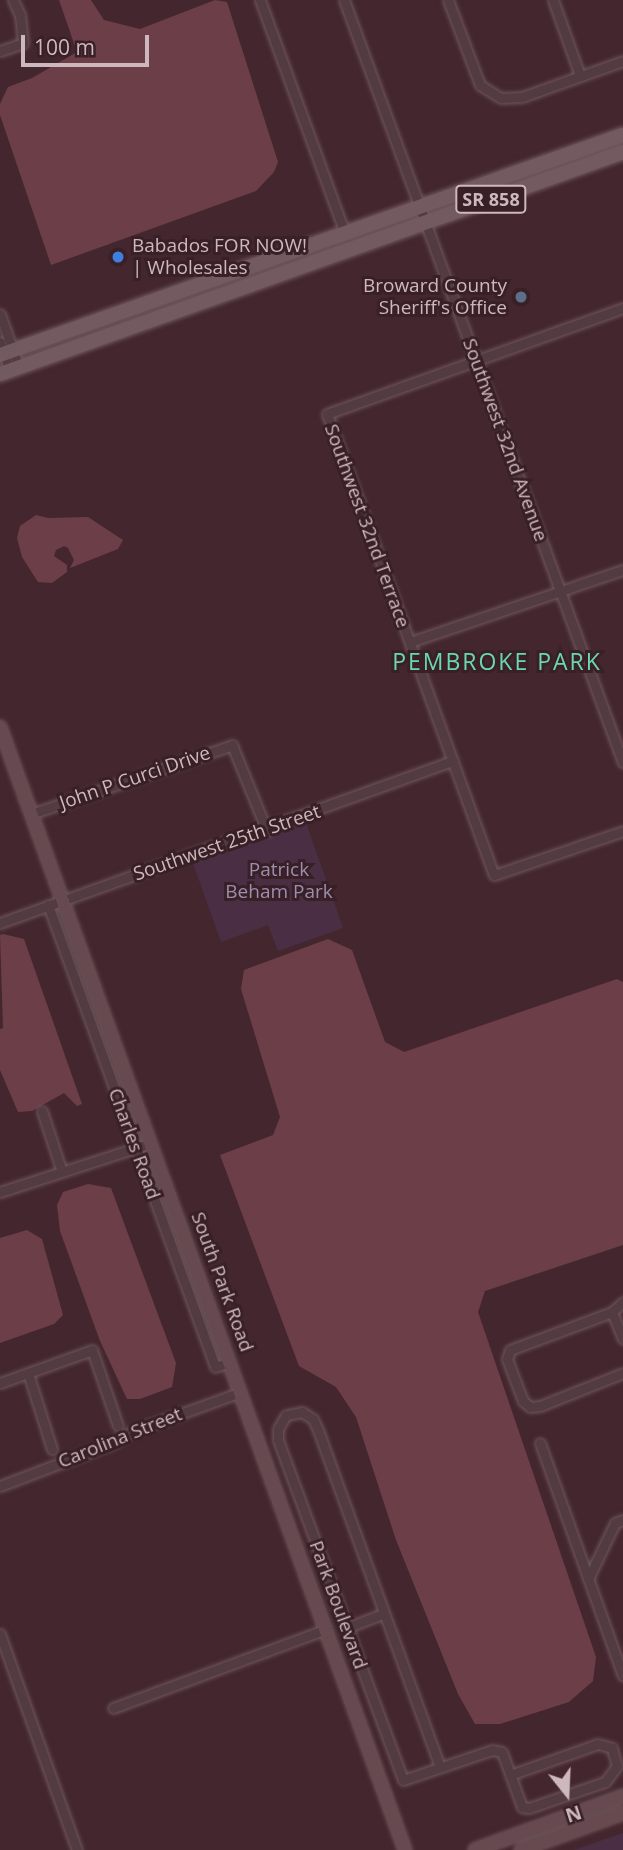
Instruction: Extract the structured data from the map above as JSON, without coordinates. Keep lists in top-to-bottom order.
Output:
{
  "streets": {
    "main road": ["SR 858"],
    "street": [
      "Southwest 32nd Avenue",
      "Southwest 32nd Terrace",
      "John P Curci Drive",
      "Southwest 25th Street",
      "Charles Road",
      "South Park Road",
      "Carolina Street",
      "Park Boulevard"
    ]
  },
  "crossings": [
    ["SR 858", "Southwest 32nd Avenue"],
    ["Southwest 32nd Avenue", "Southwest 32nd Terrace"],
    ["Southwest 32nd Terrace", "Southwest 25th Street"],
    ["John P Curci Drive", "Southwest 25th Street"],
    ["John P Curci Drive", "South Park Road"],
    ["Southwest 25th Street", "Charles Road"],
    ["Southwest 25th Street", "South Park Road"],
    ["Charles Road", "South Park Road"],
    ["South Park Road", "Carolina Street"]
  ],
  "districts": ["PEMBROKE PARK"],
  "parks": ["Patrick Beham Park"],
  "places": ["Babados FOR NOW! | Wholesales", "Broward County Sheriff's Office"],
  "scale_bar": "100 m",
  "north": "bottom"
}
